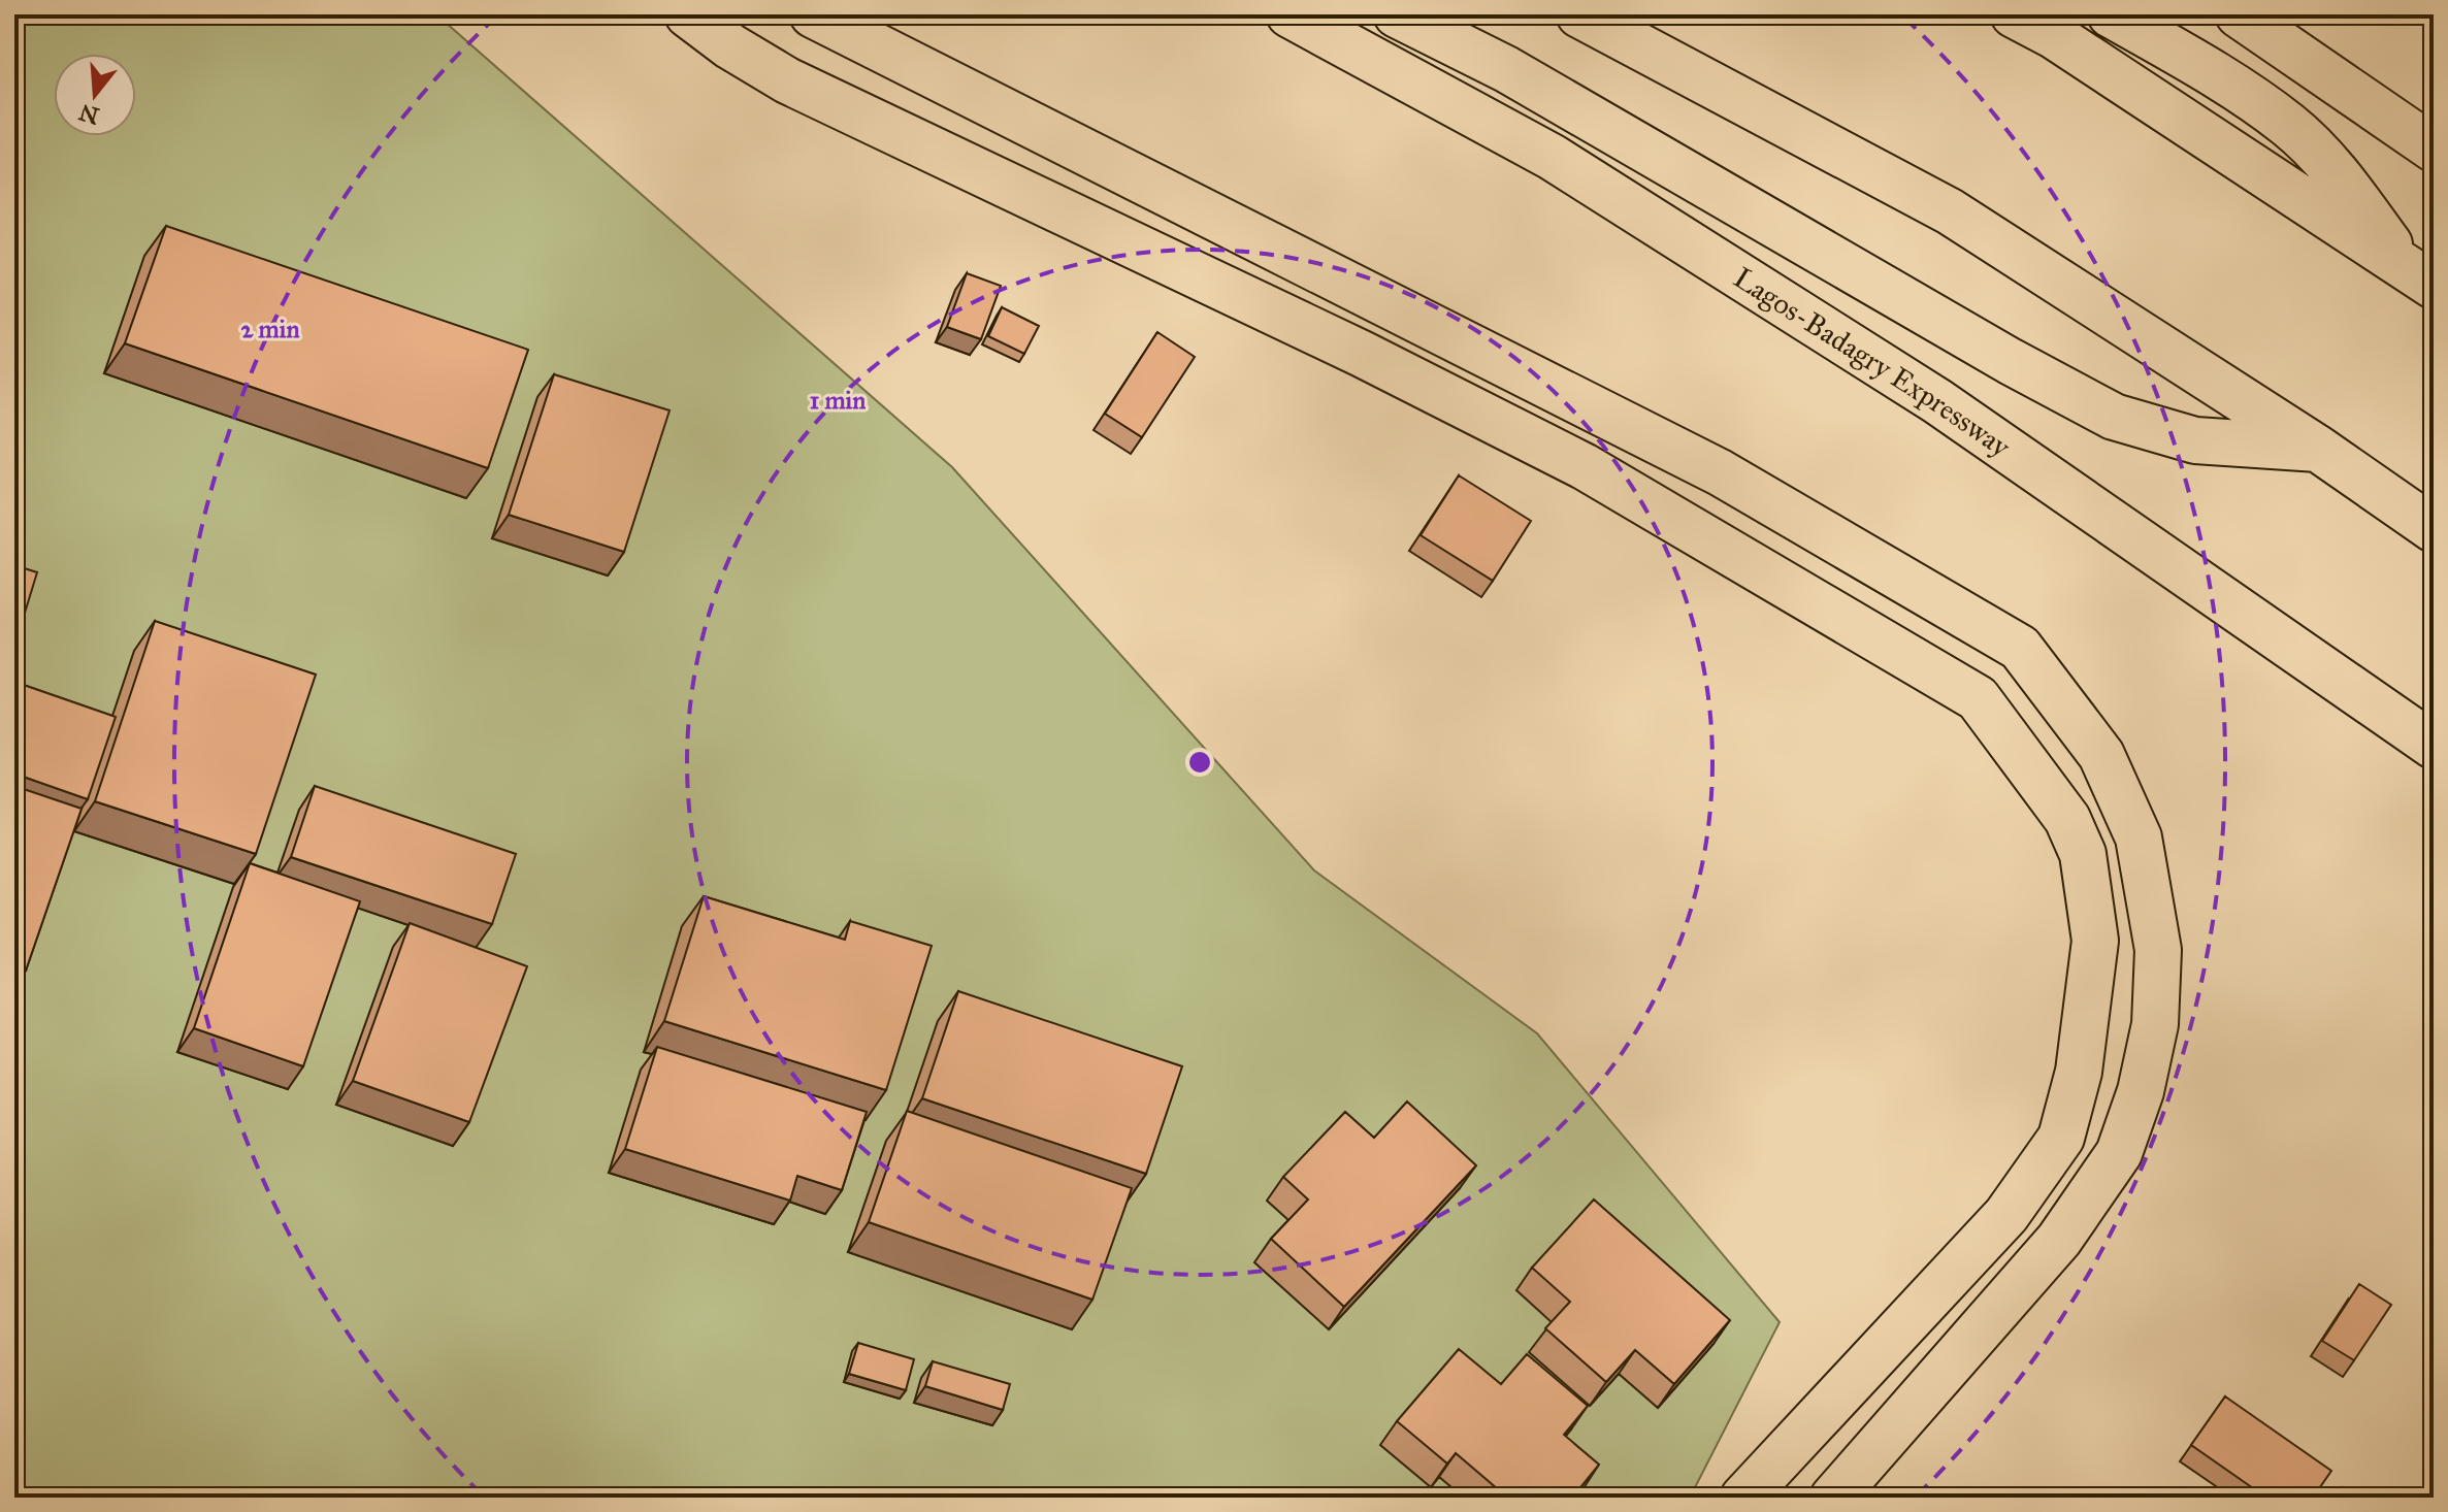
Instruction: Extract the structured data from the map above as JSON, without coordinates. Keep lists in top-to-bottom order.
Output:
{
  "streets": {
    "main road": ["Lagos-Badagry Expressway"]
  },
  "north": "bottom",
  "rings": ["2 min", "1 min"]
}
